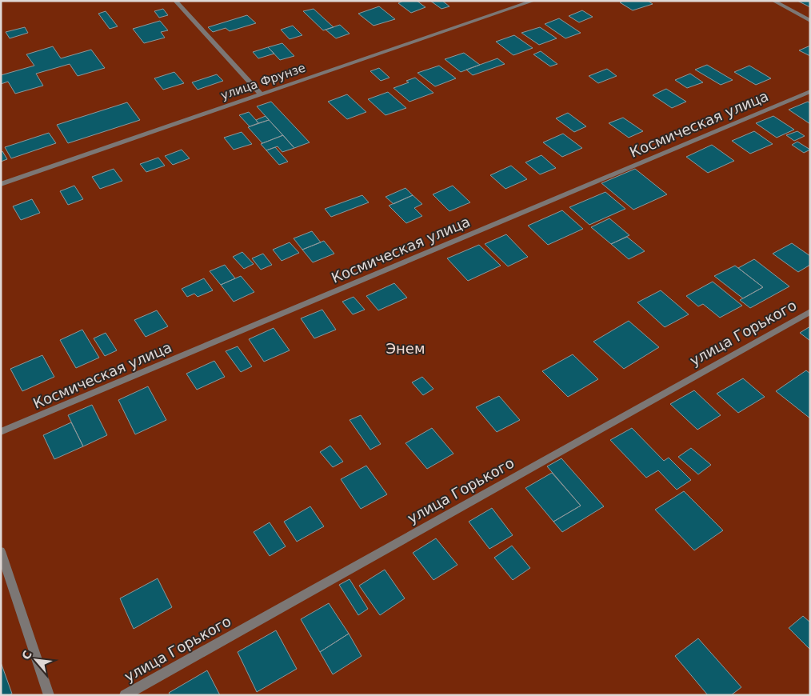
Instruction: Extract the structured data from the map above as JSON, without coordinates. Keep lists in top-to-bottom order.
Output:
{
  "streets": {
    "street": ["улица Фрунзе", "Космическая улица", "улица Горького"]
  },
  "parks": ["Энем"],
  "north": "top left"
}
